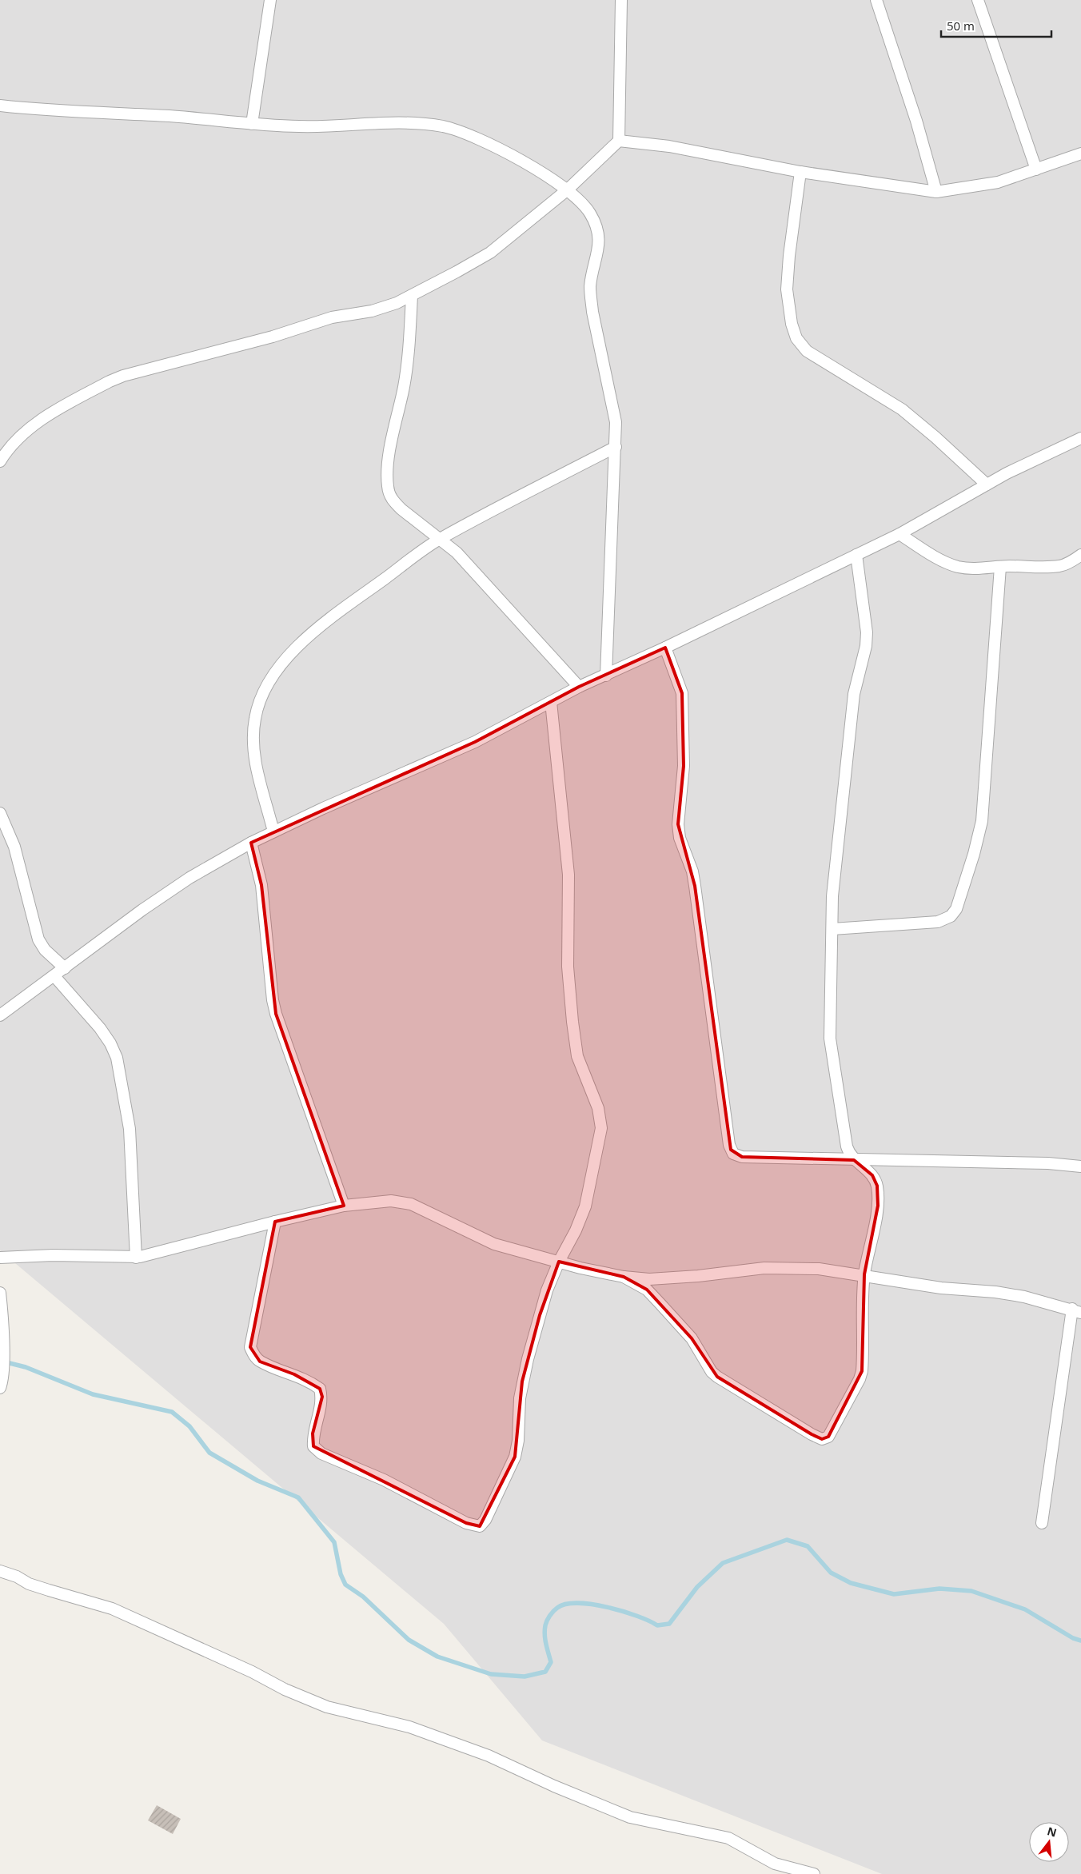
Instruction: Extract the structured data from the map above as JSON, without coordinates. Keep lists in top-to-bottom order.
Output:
{
  "scale_bar": "50 m",
  "north": "top"
}
